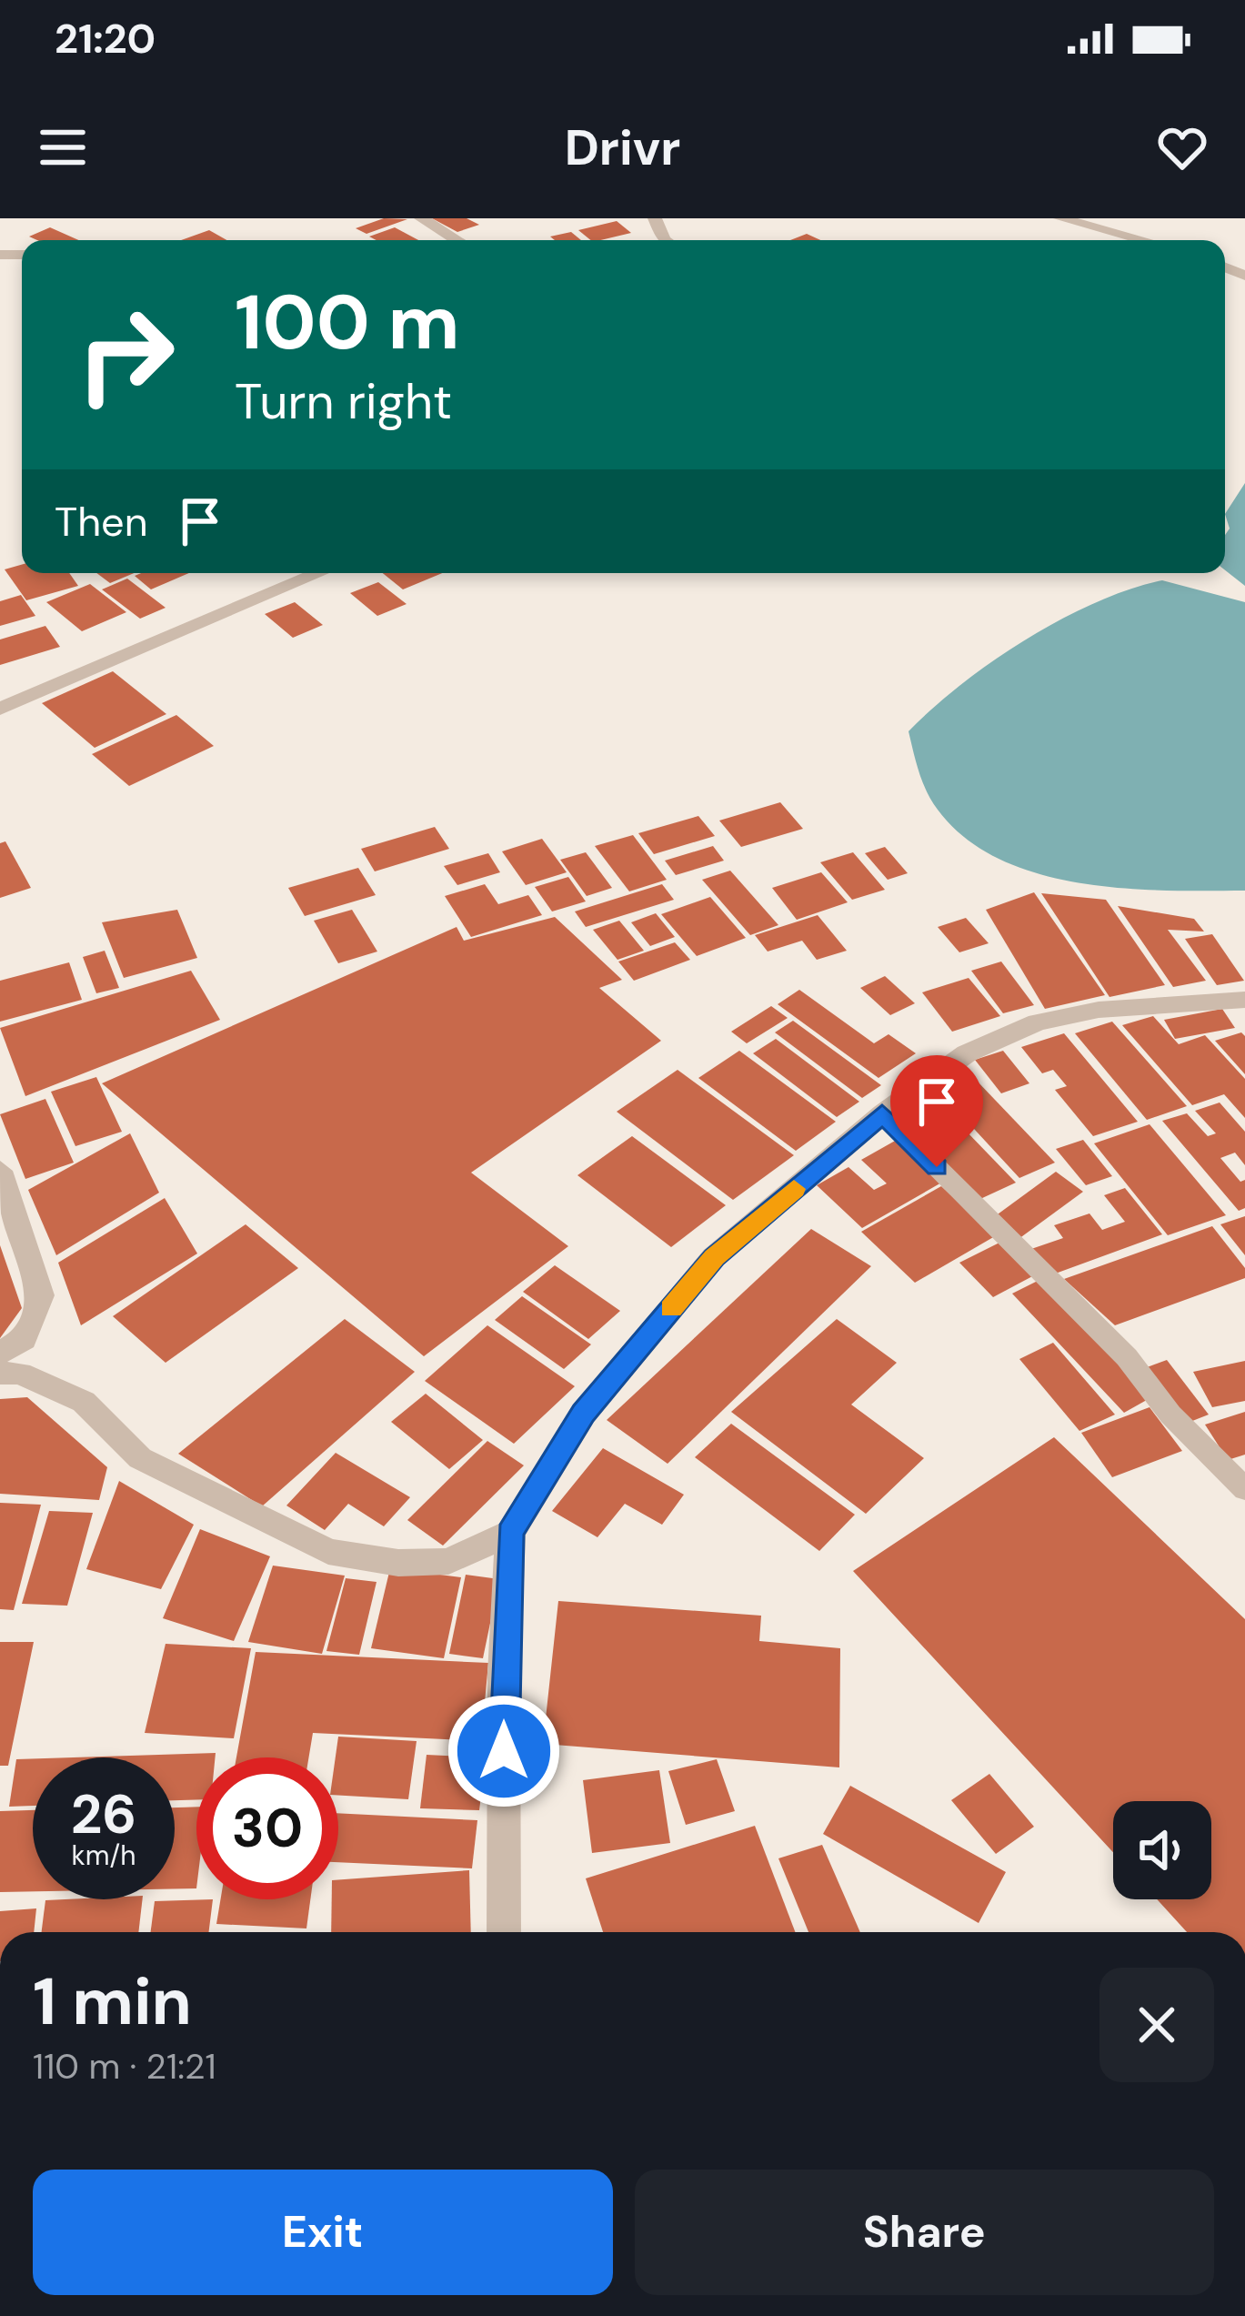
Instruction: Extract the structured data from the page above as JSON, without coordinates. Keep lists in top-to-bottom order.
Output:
{
  "page": {
    "status": "21:20",
    "header": "Drivr",
    "turn": ["100 m", "Turn right"],
    "then": "Then",
    "speed": "26 km/h",
    "limit": "30",
    "heading": ["1 min", "110 m · 21:21"],
    "buttons": ["Exit", "Share"]
  }
}
